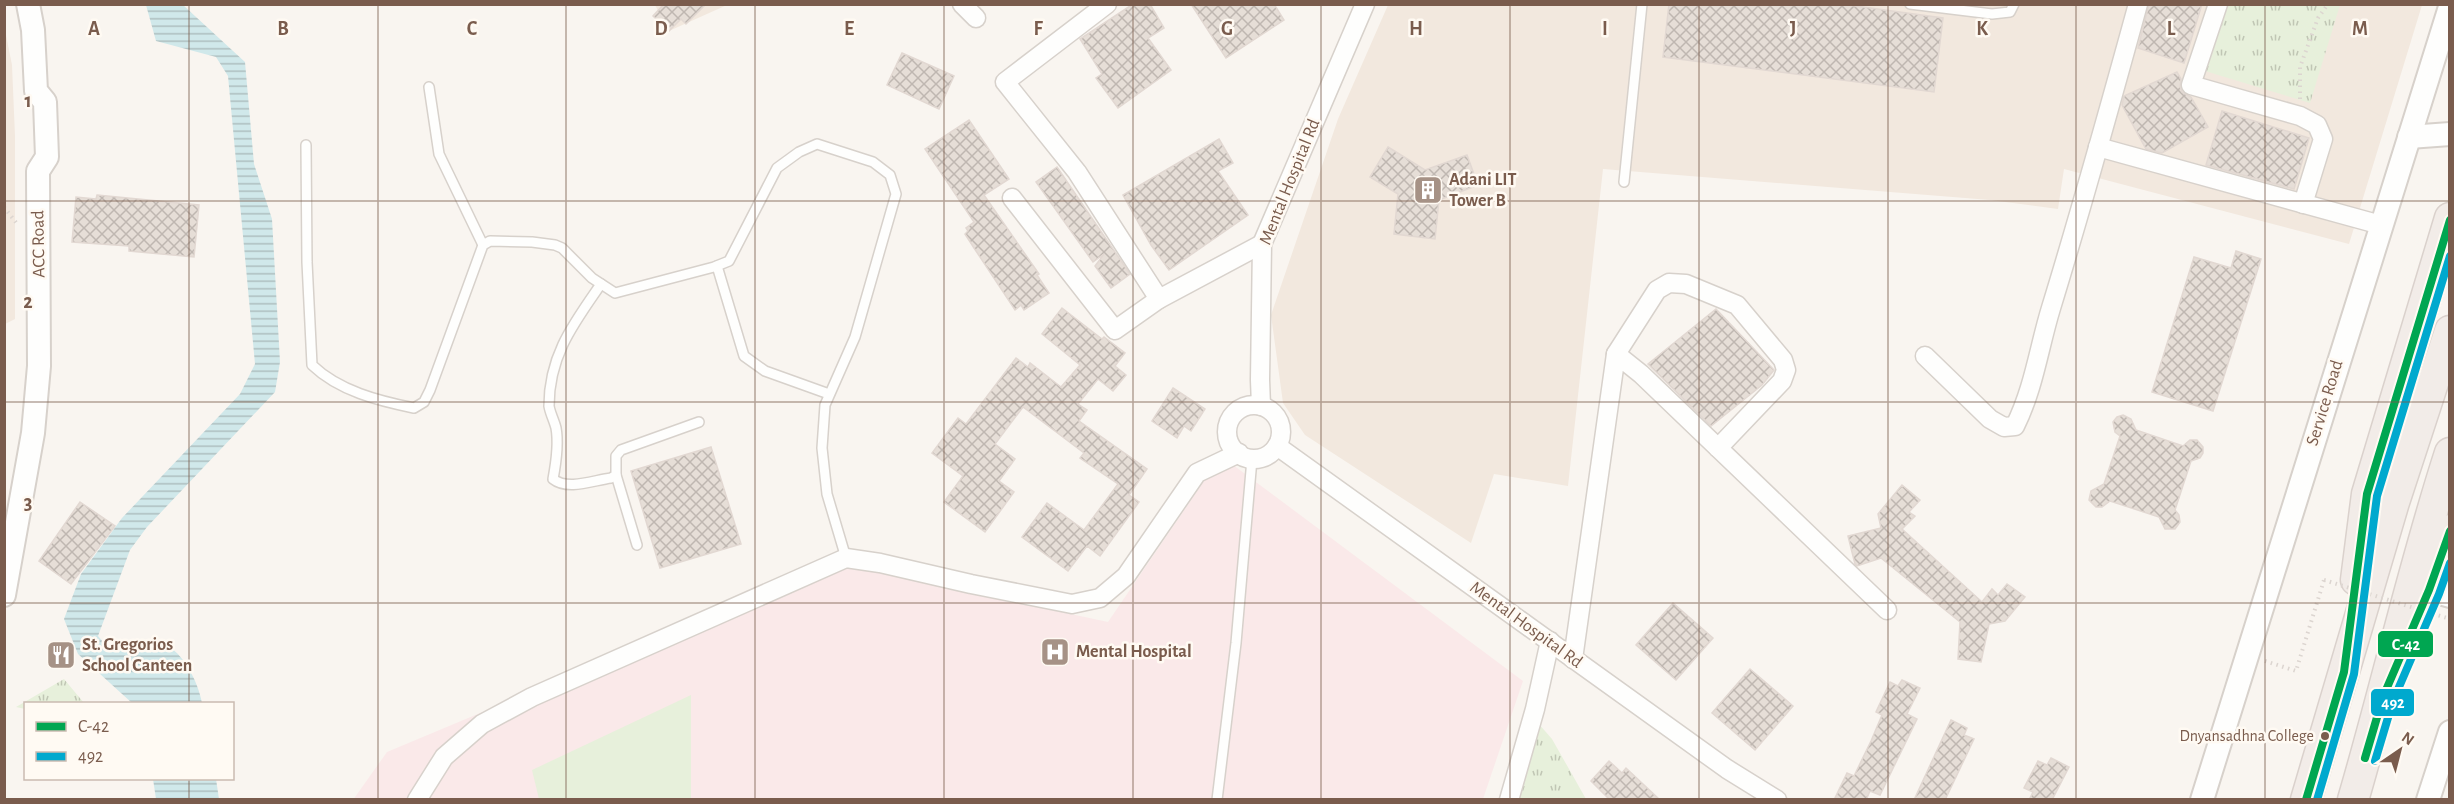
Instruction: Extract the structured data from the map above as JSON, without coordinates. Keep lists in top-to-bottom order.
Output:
{
  "streets": {
    "street": ["Mental Hospital Rd", "ACC Road", "Service Road"]
  },
  "places": {
    "building": ["Adani LIT Tower B"],
    "hospital": ["Mental Hospital"],
    "restaurant": ["St. Gregorios School Canteen"],
    "other": ["Dnyansadhna College"]
  },
  "lines": ["transit line C-42", "transit line 492"],
  "legend": ["C-42", "492"],
  "north": "top right",
  "grid": {
    "columns": [
      "A",
      "B",
      "C",
      "D",
      "E",
      "F",
      "G",
      "H",
      "I",
      "J",
      "K",
      "L",
      "M"
    ],
    "rows": ["1", "2", "3"]
  }
}
